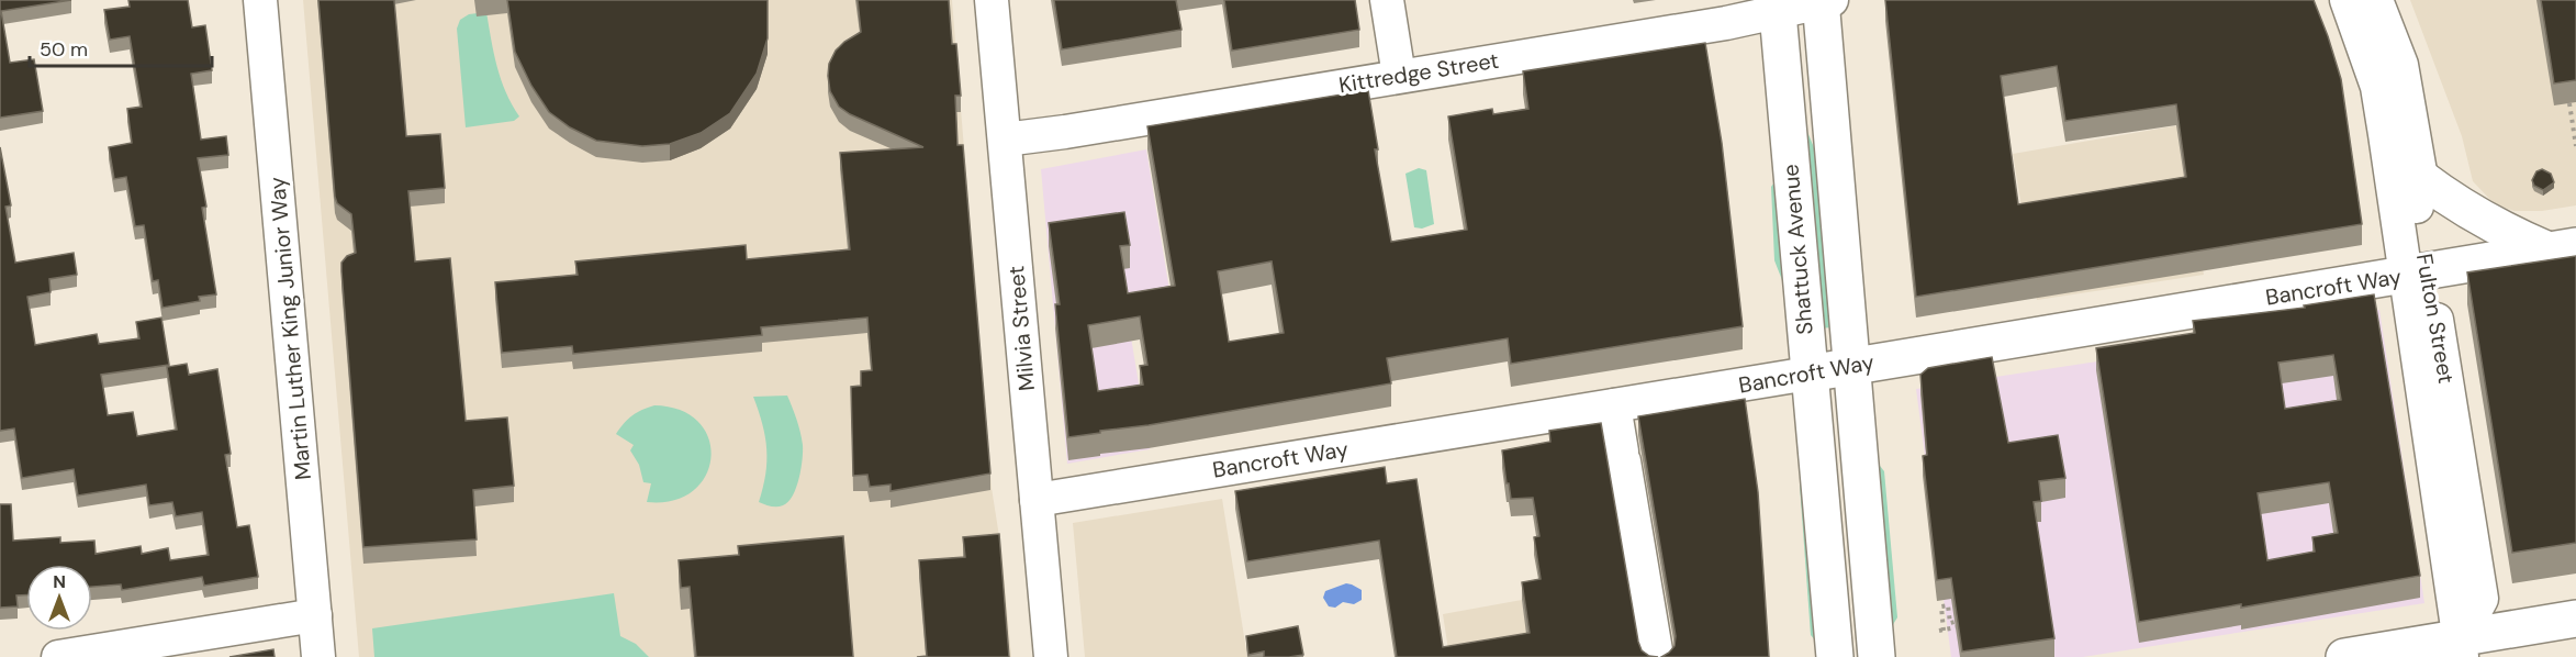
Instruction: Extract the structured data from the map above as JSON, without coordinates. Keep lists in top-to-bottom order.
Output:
{
  "streets": {
    "main road": ["Shattuck Avenue", "Bancroft Way"],
    "street": [
      "Kittredge Street",
      "Fulton Street",
      "Martin Luther King Junior Way",
      "Milvia Street"
    ]
  },
  "crossings": [
    ["Kittredge Street", "Shattuck Avenue"],
    ["Kittredge Street", "Milvia Street"],
    ["Shattuck Avenue", "Bancroft Way"],
    ["Bancroft Way", "Fulton Street"],
    ["Bancroft Way", "Milvia Street"]
  ],
  "scale_bar": "50 m",
  "north": "top"
}
